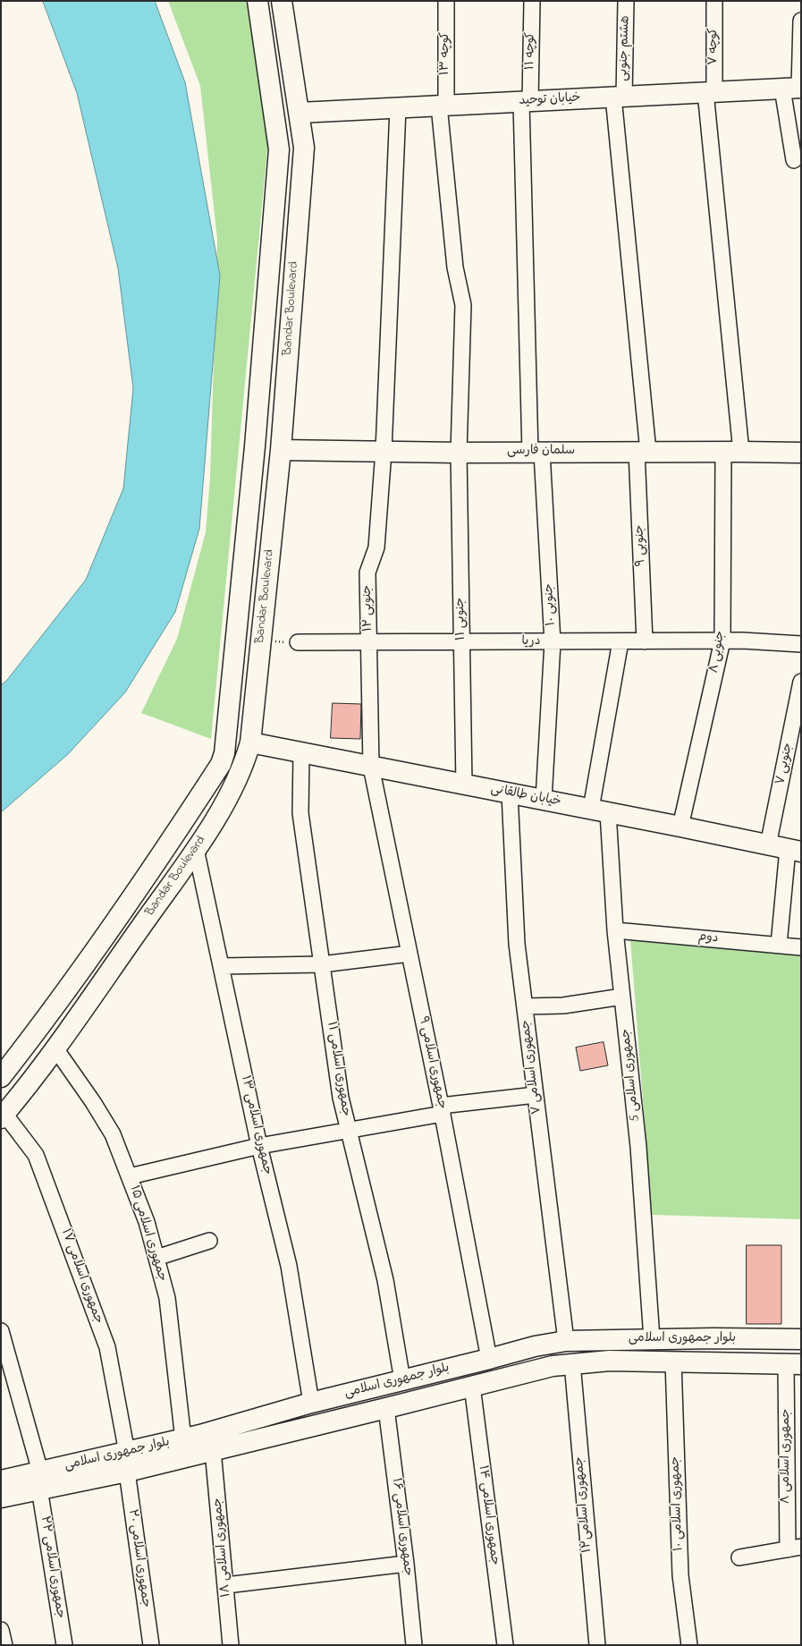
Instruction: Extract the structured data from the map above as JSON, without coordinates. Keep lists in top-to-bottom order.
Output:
{
  "streets": {
    "main road": [
      "خیابان توحید",
      "Bandar Boulevard",
      "سلمان فارسی",
      "خیابان طالقانی",
      "بلوار جمهوری اسلامی"
    ],
    "street": [
      "کوچه ۷",
      "هشتم جنوبی",
      "کوچه ۱۱",
      "کوچه ۱۳",
      "۹ جنوبی",
      "۱۰ جنوبی",
      "۱۲ جنوبی",
      "۱۱ جنوبی",
      "دریا",
      "۸ جنوبی",
      "۷ جنوبی",
      "دوم",
      "جمهوری اسلامی ۹",
      "جمهوری اسلامی ۷",
      "جمهوری اسلامی ۱۱",
      "جمهوری اسلامی 5",
      "جمهوری اسلامی ۱۳",
      "جمهوری اسلامی ۱۵",
      "جمهوری اسلامی ۱۷",
      "جمهوری اسلامی ۸",
      "جمهوری اسلامی ۱۰",
      "جمهوری اسلامی۱۲",
      "جمهوری اسلامی ۱۴",
      "جمهوری اسلامی ۱۶",
      "جمهوری اسلامی ۱۸",
      "جمهوری اسلامی ۲۰",
      "جمهوری اسلامی ۲۲"
    ]
  },
  "crossings": [
    ["کوچه ۷", "خیابان توحید"],
    ["کوچه ۷", "سلمان فارسی"],
    ["کوچه ۷", "۸ جنوبی"],
    ["هشتم جنوبی", "خیابان توحید"],
    ["هشتم جنوبی", "سلمان فارسی"],
    ["هشتم جنوبی", "۹ جنوبی"],
    ["کوچه ۱۱", "خیابان توحید"],
    ["کوچه ۱۱", "سلمان فارسی"],
    ["کوچه ۱۱", "۱۰ جنوبی"],
    ["کوچه ۱۳", "خیابان توحید"],
    ["کوچه ۱۳", "سلمان فارسی"],
    ["کوچه ۱۳", "۱۱ جنوبی"],
    ["خیابان توحید", "Bandar Boulevard"],
    ["خیابان توحید", "۱۲ جنوبی"],
    ["Bandar Boulevard", "سلمان فارسی"],
    ["Bandar Boulevard", "خیابان طالقانی"],
    ["Bandar Boulevard", "جمهوری اسلامی ۱۳"],
    ["Bandar Boulevard", "جمهوری اسلامی ۱۵"],
    ["Bandar Boulevard", "جمهوری اسلامی ۱۷"],
    ["سلمان فارسی", "۹ جنوبی"],
    ["سلمان فارسی", "۱۰ جنوبی"],
    ["سلمان فارسی", "۱۲ جنوبی"],
    ["سلمان فارسی", "۱۱ جنوبی"],
    ["سلمان فارسی", "۸ جنوبی"],
    ["۹ جنوبی", "دریا"],
    ["۱۰ جنوبی", "دریا"],
    ["۱۰ جنوبی", "خیابان طالقانی"],
    ["۱۲ جنوبی", "دریا"],
    ["۱۲ جنوبی", "خیابان طالقانی"],
    ["۱۲ جنوبی", "جمهوری اسلامی ۹"],
    ["۱۱ جنوبی", "دریا"],
    ["۱۱ جنوبی", "خیابان طالقانی"],
    ["دریا", "۸ جنوبی"],
    ["۸ جنوبی", "خیابان طالقانی"],
    ["۷ جنوبی", "خیابان طالقانی"],
    ["خیابان طالقانی", "جمهوری اسلامی ۹"],
    ["خیابان طالقانی", "جمهوری اسلامی ۷"],
    ["خیابان طالقانی", "جمهوری اسلامی ۱۱"],
    ["خیابان طالقانی", "جمهوری اسلامی 5"],
    ["دوم", "جمهوری اسلامی 5"],
    ["جمهوری اسلامی ۹", "بلوار جمهوری اسلامی"],
    ["جمهوری اسلامی ۷", "بلوار جمهوری اسلامی"],
    ["جمهوری اسلامی ۱۱", "بلوار جمهوری اسلامی"],
    ["جمهوری اسلامی 5", "بلوار جمهوری اسلامی"],
    ["جمهوری اسلامی ۱۳", "بلوار جمهوری اسلامی"],
    ["جمهوری اسلامی ۱۵", "بلوار جمهوری اسلامی"],
    ["جمهوری اسلامی ۱۷", "بلوار جمهوری اسلامی"],
    ["بلوار جمهوری اسلامی", "جمهوری اسلامی ۸"],
    ["بلوار جمهوری اسلامی", "جمهوری اسلامی ۱۰"],
    ["بلوار جمهوری اسلامی", "جمهوری اسلامی۱۲"],
    ["بلوار جمهوری اسلامی", "جمهوری اسلامی ۱۴"],
    ["بلوار جمهوری اسلامی", "جمهوری اسلامی ۱۶"],
    ["بلوار جمهوری اسلامی", "جمهوری اسلامی ۱۸"],
    ["بلوار جمهوری اسلامی", "جمهوری اسلامی ۲۰"],
    ["بلوار جمهوری اسلامی", "جمهوری اسلامی ۲۲"]
  ]
}
